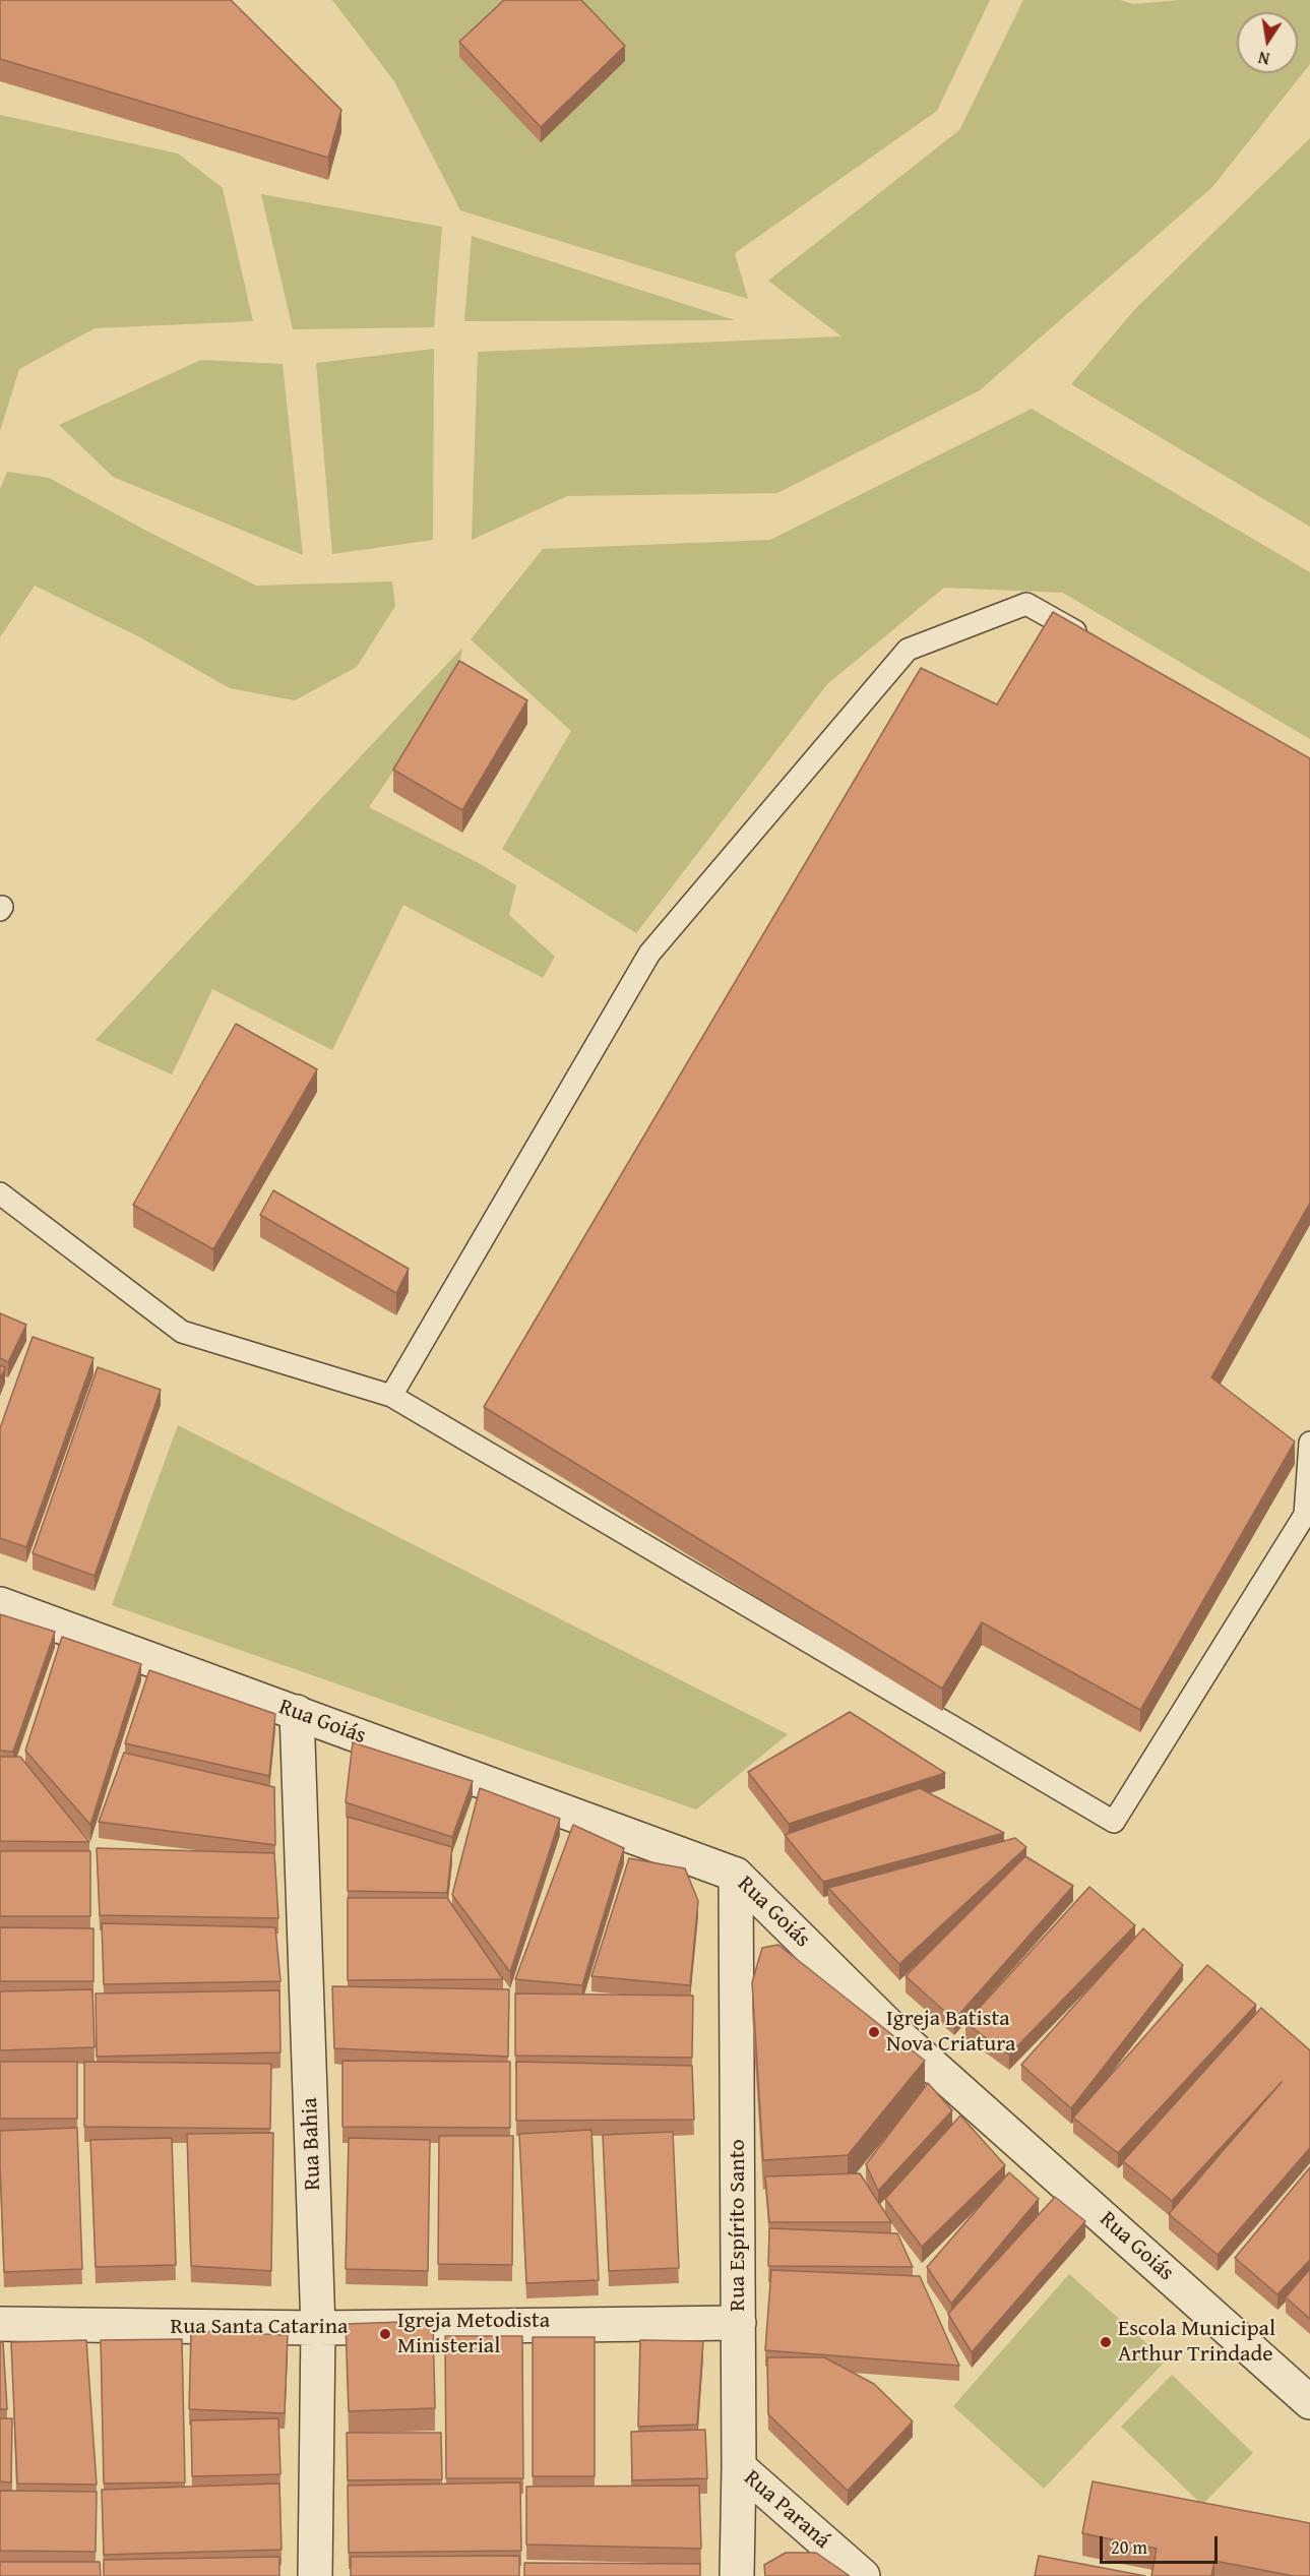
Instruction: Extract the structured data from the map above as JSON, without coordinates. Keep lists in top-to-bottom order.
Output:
{
  "streets": {
    "street": [
      "Rua Goiás",
      "Rua Bahia",
      "Rua Espírito Santo",
      "Rua Santa Catarina",
      "Rua Paraná"
    ]
  },
  "crossings": [
    ["Rua Goiás", "Rua Bahia"],
    ["Rua Goiás", "Rua Espírito Santo"],
    ["Rua Bahia", "Rua Santa Catarina"],
    ["Rua Espírito Santo", "Rua Santa Catarina"],
    ["Rua Espírito Santo", "Rua Paraná"]
  ],
  "places": ["Igreja Batista Nova Criatura", "Igreja Metodista Ministerial", "Escola Municipal Arthur Trindade"],
  "scale_bar": "20 m",
  "north": "bottom"
}
